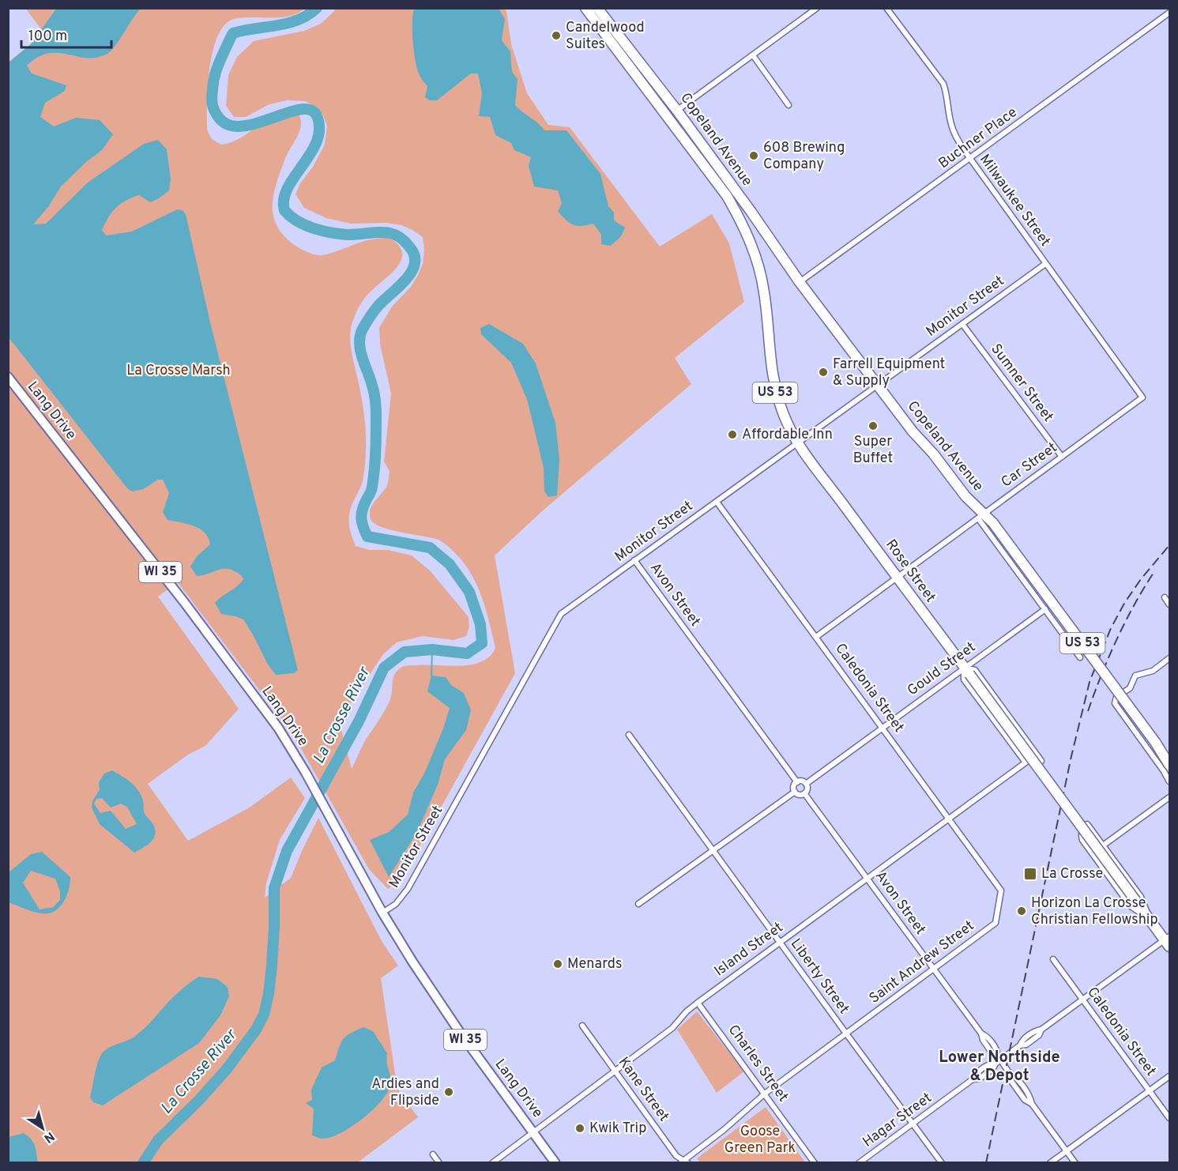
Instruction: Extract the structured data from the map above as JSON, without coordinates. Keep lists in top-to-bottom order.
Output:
{
  "streets": {
    "highway": ["Copeland Avenue", "US 53", "Rose Street"],
    "main road": ["Lang Drive", "WI 35"],
    "street": [
      "Buchner Place",
      "Milwaukee Street",
      "Monitor Street",
      "Sumner Street",
      "Car Street",
      "Avon Street",
      "Gould Street",
      "Caledonia Street",
      "Island Street",
      "Saint Andrew Street",
      "Liberty Street",
      "Charles Street",
      "Kane Street",
      "Hagar Street"
    ]
  },
  "crossings": [
    ["Buchner Place", "Copeland Avenue"],
    ["Buchner Place", "Milwaukee Street"],
    ["Copeland Avenue", "Monitor Street"],
    ["Copeland Avenue", "Car Street"],
    ["Copeland Avenue", "Rose Street"],
    ["Milwaukee Street", "Monitor Street"],
    ["Milwaukee Street", "Car Street"],
    ["Monitor Street", "Sumner Street"],
    ["Monitor Street", "Lang Drive"],
    ["Monitor Street", "Rose Street"],
    ["Monitor Street", "Avon Street"],
    ["Monitor Street", "Caledonia Street"],
    ["Sumner Street", "Car Street"],
    ["Lang Drive", "Island Street"],
    ["Car Street", "Rose Street"],
    ["Car Street", "Caledonia Street"],
    ["Rose Street", "Gould Street"],
    ["Rose Street", "Island Street"],
    ["Rose Street", "Hagar Street"],
    ["Avon Street", "Gould Street"],
    ["Avon Street", "Island Street"],
    ["Avon Street", "Saint Andrew Street"],
    ["Avon Street", "Hagar Street"],
    ["Gould Street", "Caledonia Street"],
    ["Gould Street", "Island Street"],
    ["Caledonia Street", "Island Street"],
    ["Caledonia Street", "Saint Andrew Street"],
    ["Caledonia Street", "Hagar Street"],
    ["Island Street", "Liberty Street"],
    ["Island Street", "Charles Street"],
    ["Island Street", "Kane Street"],
    ["Saint Andrew Street", "Liberty Street"],
    ["Saint Andrew Street", "Charles Street"],
    ["Saint Andrew Street", "Kane Street"],
    ["Liberty Street", "Hagar Street"]
  ],
  "districts": ["Lower Northside & Depot"],
  "water": ["La Crosse River"],
  "parks": ["La Crosse Marsh", "Goose Green Park"],
  "places": {
    "other": [
      "Candelwood Suites",
      "608 Brewing Company",
      "Farrell Equipment & Supply",
      "Super Buffet",
      "Affordable Inn",
      "Horizon La Crosse Christian Fellowship",
      "Menards",
      "Ardies and Flipside",
      "Kwik Trip"
    ],
    "transit": ["La Crosse"]
  },
  "scale_bar": "100 m",
  "north": "bottom right"
}
